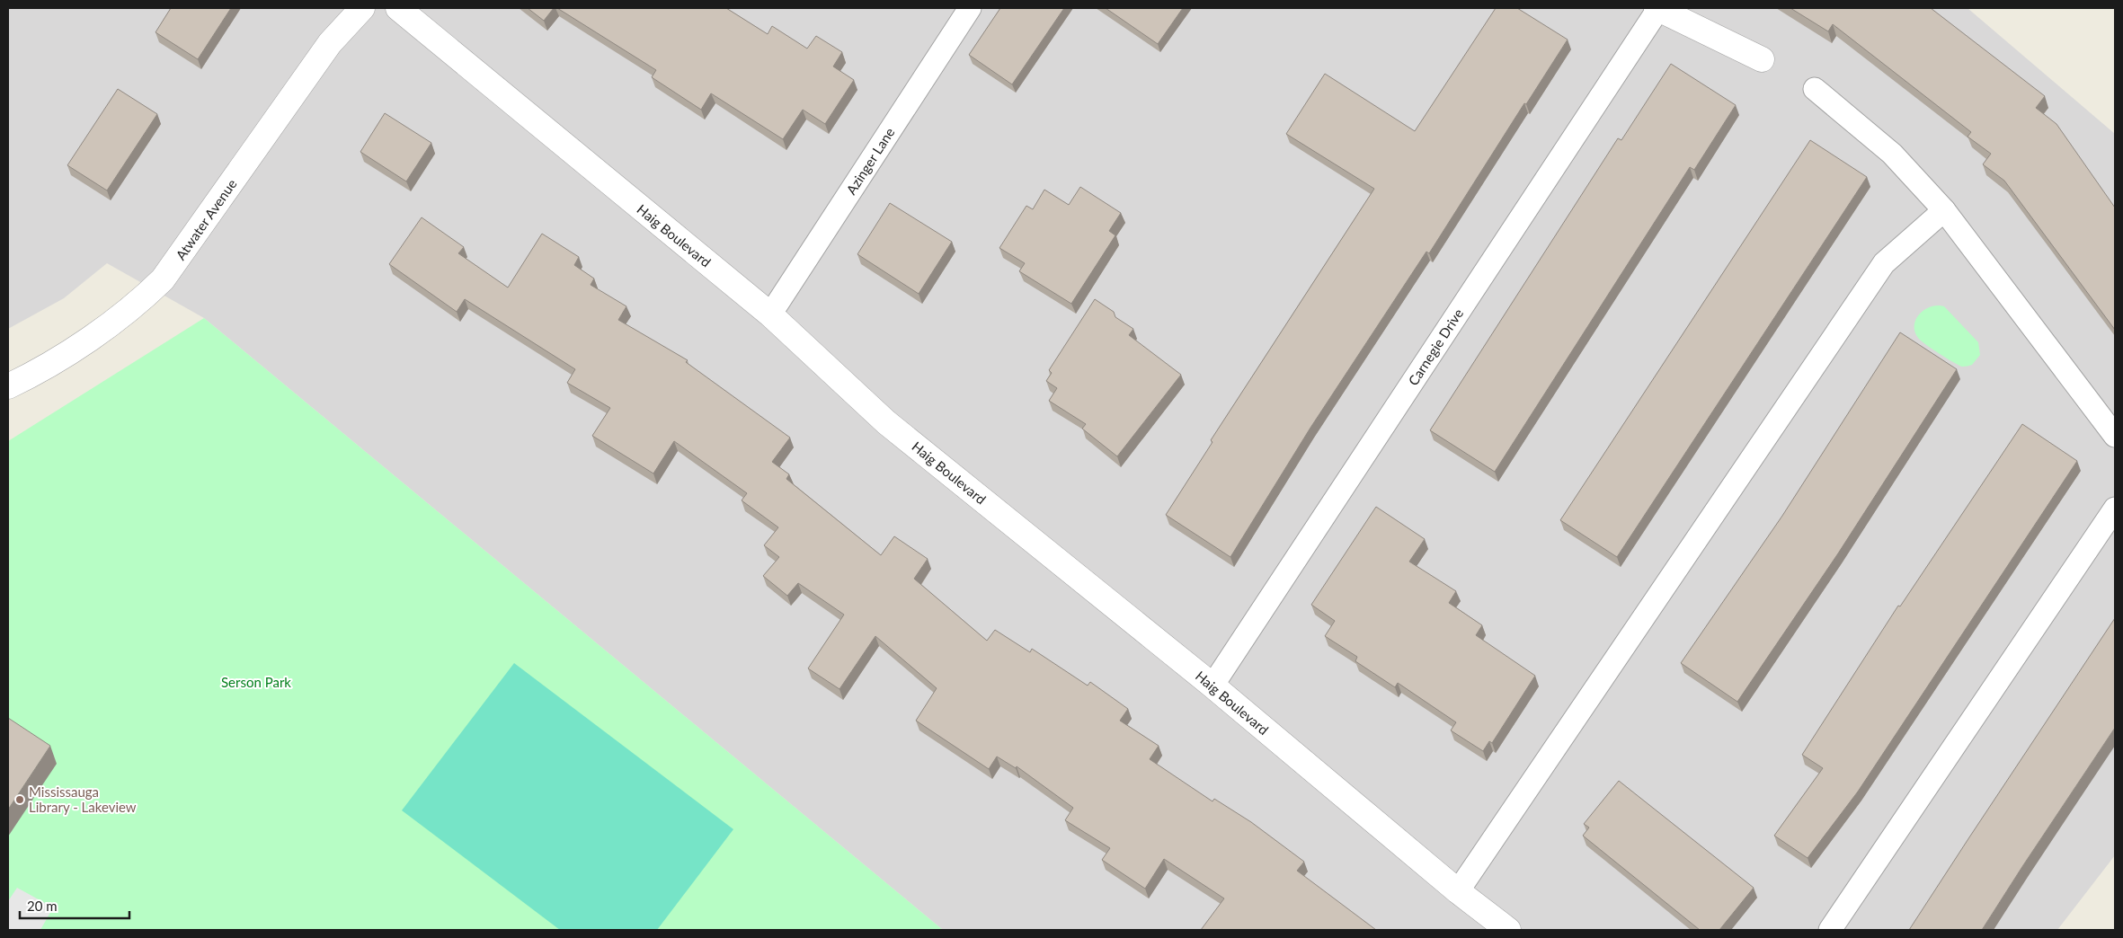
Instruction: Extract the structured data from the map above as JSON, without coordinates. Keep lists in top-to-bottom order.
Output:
{
  "streets": {
    "street": ["Atwater Avenue", "Haig Boulevard"],
    "lane": ["Azinger Lane", "Carnegie Drive"]
  },
  "crossings": [
    ["Azinger Lane", "Haig Boulevard"],
    ["Haig Boulevard", "Carnegie Drive"]
  ],
  "parks": ["Serson Park"],
  "places": ["Mississauga Library - Lakeview"],
  "scale_bar": "20 m"
}
